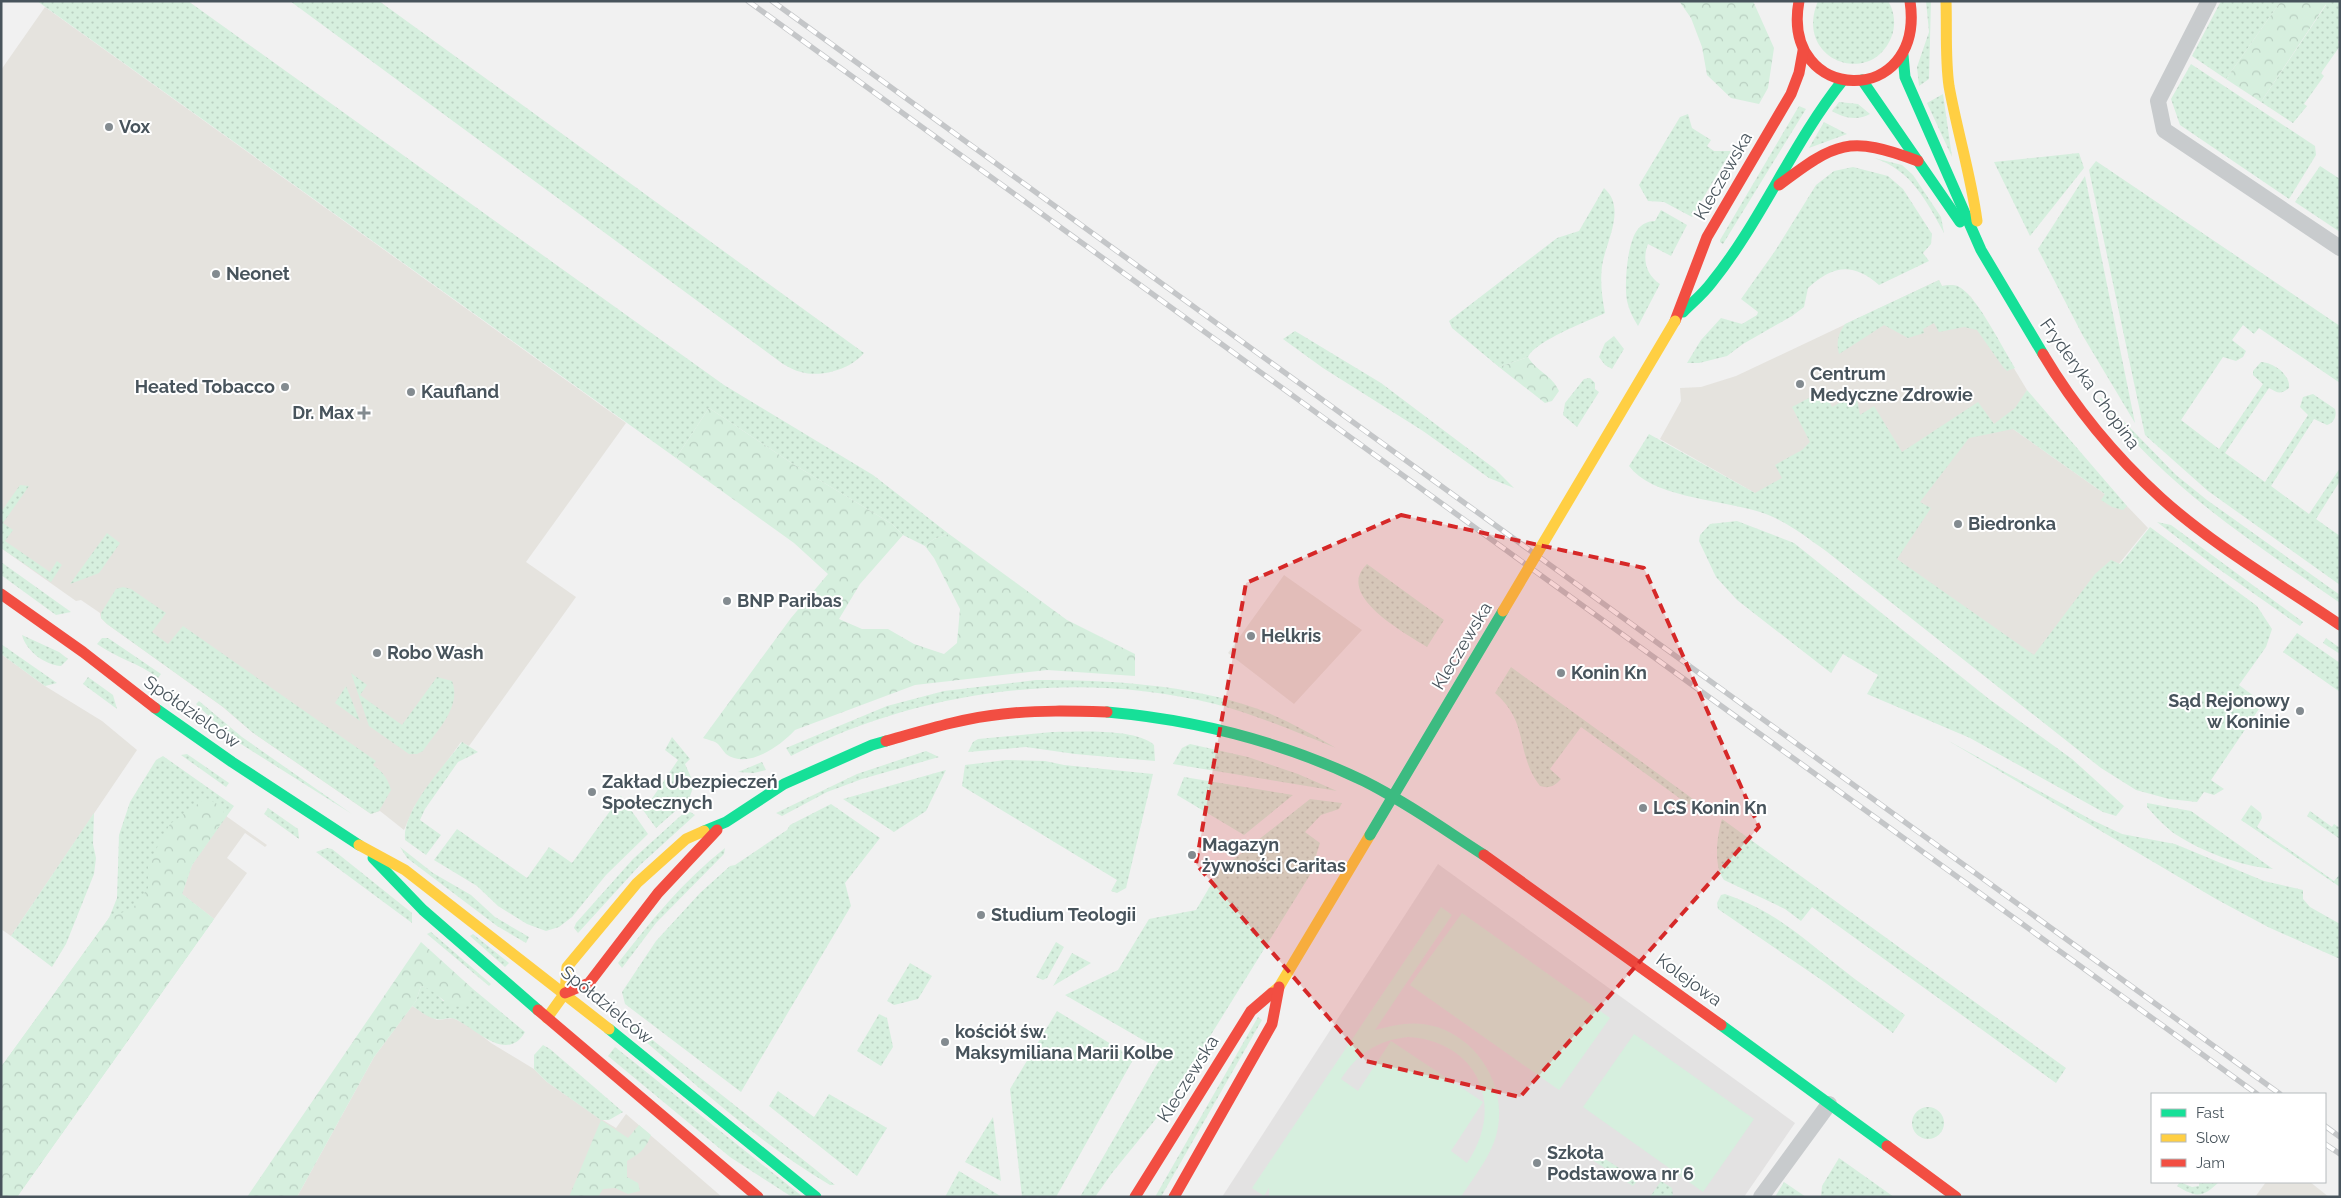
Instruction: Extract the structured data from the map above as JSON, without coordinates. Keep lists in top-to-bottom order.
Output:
{
  "streets": {
    "street": [
      "Kleczewska",
      "Fryderyka Chopina",
      "Spółdzielców",
      "Kolejowa"
    ]
  },
  "places": {
    "other": [
      "Vox",
      "Neonet",
      "Centrum Medyczne Zdrowie",
      "Heated Tobacco",
      "Kaufland",
      "Biedronka",
      "BNP Paribas",
      "Helkris",
      "Robo Wash",
      "Konin Kn",
      "Sąd Rejonowy w Koninie",
      "Zakład Ubezpieczeń Społecznych",
      "LCS Konin Kn",
      "Magazyn żywności Caritas",
      "Studium Teologii",
      "kościół św. Maksymiliana Marii Kolbe",
      "Szkoła Podstawowa nr 6"
    ],
    "health": ["Dr. Max"]
  },
  "legend": ["Fast", "Slow", "Jam"]
}
